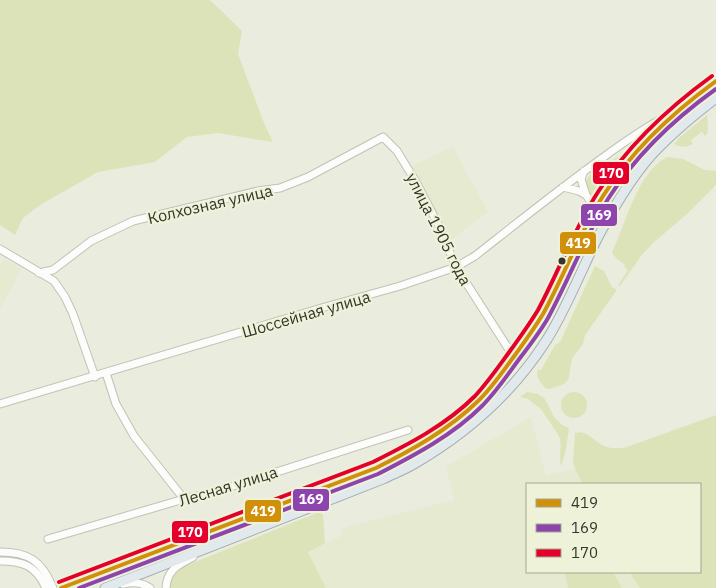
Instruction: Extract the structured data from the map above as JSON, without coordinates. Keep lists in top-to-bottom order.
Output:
{
  "streets": {
    "street": [
      "Колхозная улица",
      "улица 1905 года",
      "Шоссейная улица",
      "Лесная улица"
    ]
  },
  "crossings": [
    ["Колхозная улица", "улица 1905 года"],
    ["улица 1905 года", "Шоссейная улица"]
  ],
  "lines": ["transit line 170", "transit line 419", "transit line 169"],
  "legend": ["419", "169", "170"]
}
